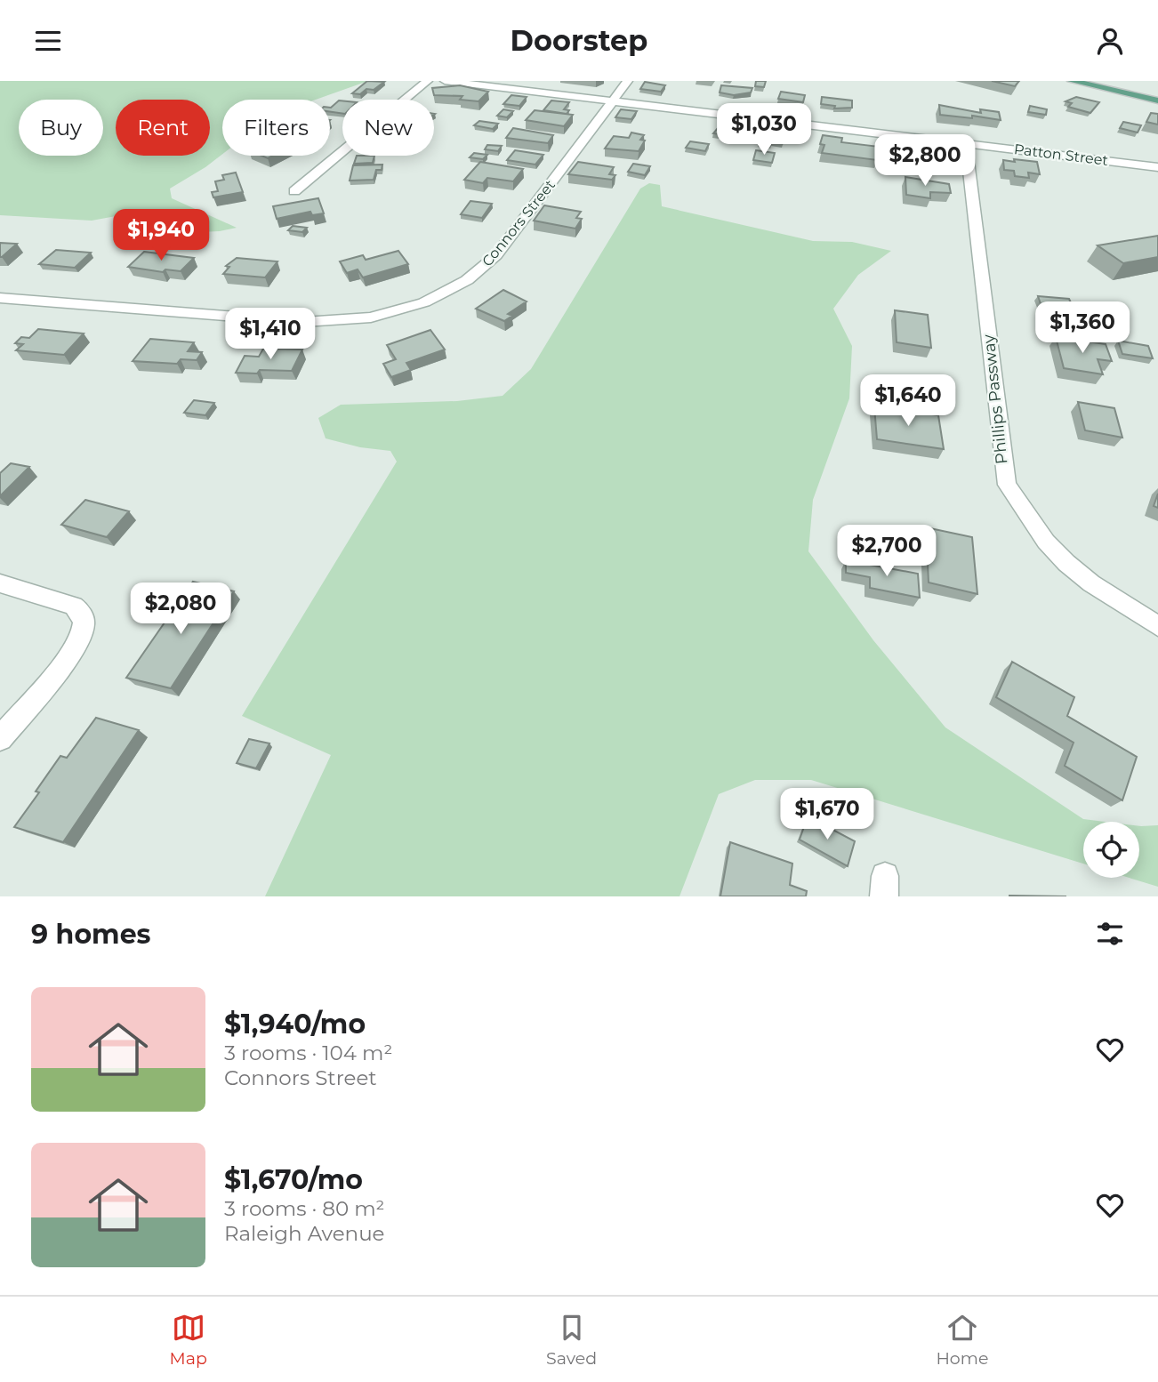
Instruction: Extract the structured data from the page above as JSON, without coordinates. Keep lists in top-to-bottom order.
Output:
{
  "streets": {
    "street": ["Patton Street", "Connors Street", "Phillips Passway"]
  },
  "crossings": [
    ["Patton Street", "Connors Street"],
    ["Patton Street", "Phillips Passway"]
  ],
  "page": {
    "header": "Doorstep",
    "chip": [
      "Buy",
      "Rent",
      "Filters",
      "New"
    ],
    "price": [
      "$1,030",
      "$2,800",
      "$1,940",
      "$1,360",
      "$1,410",
      "$1,640",
      "$2,700",
      "$2,080",
      "$1,670"
    ],
    "heading": "9 homes",
    "list": [
      {
        "name": "$1,940/mo",
        "note": "3 rooms · 104 m² · Connors Street"
      },
      {
        "name": "$1,670/mo",
        "note": "3 rooms · 80 m² · Raleigh Avenue"
      }
    ],
    "tabs": ["Map", "Saved", "Home"]
  }
}
